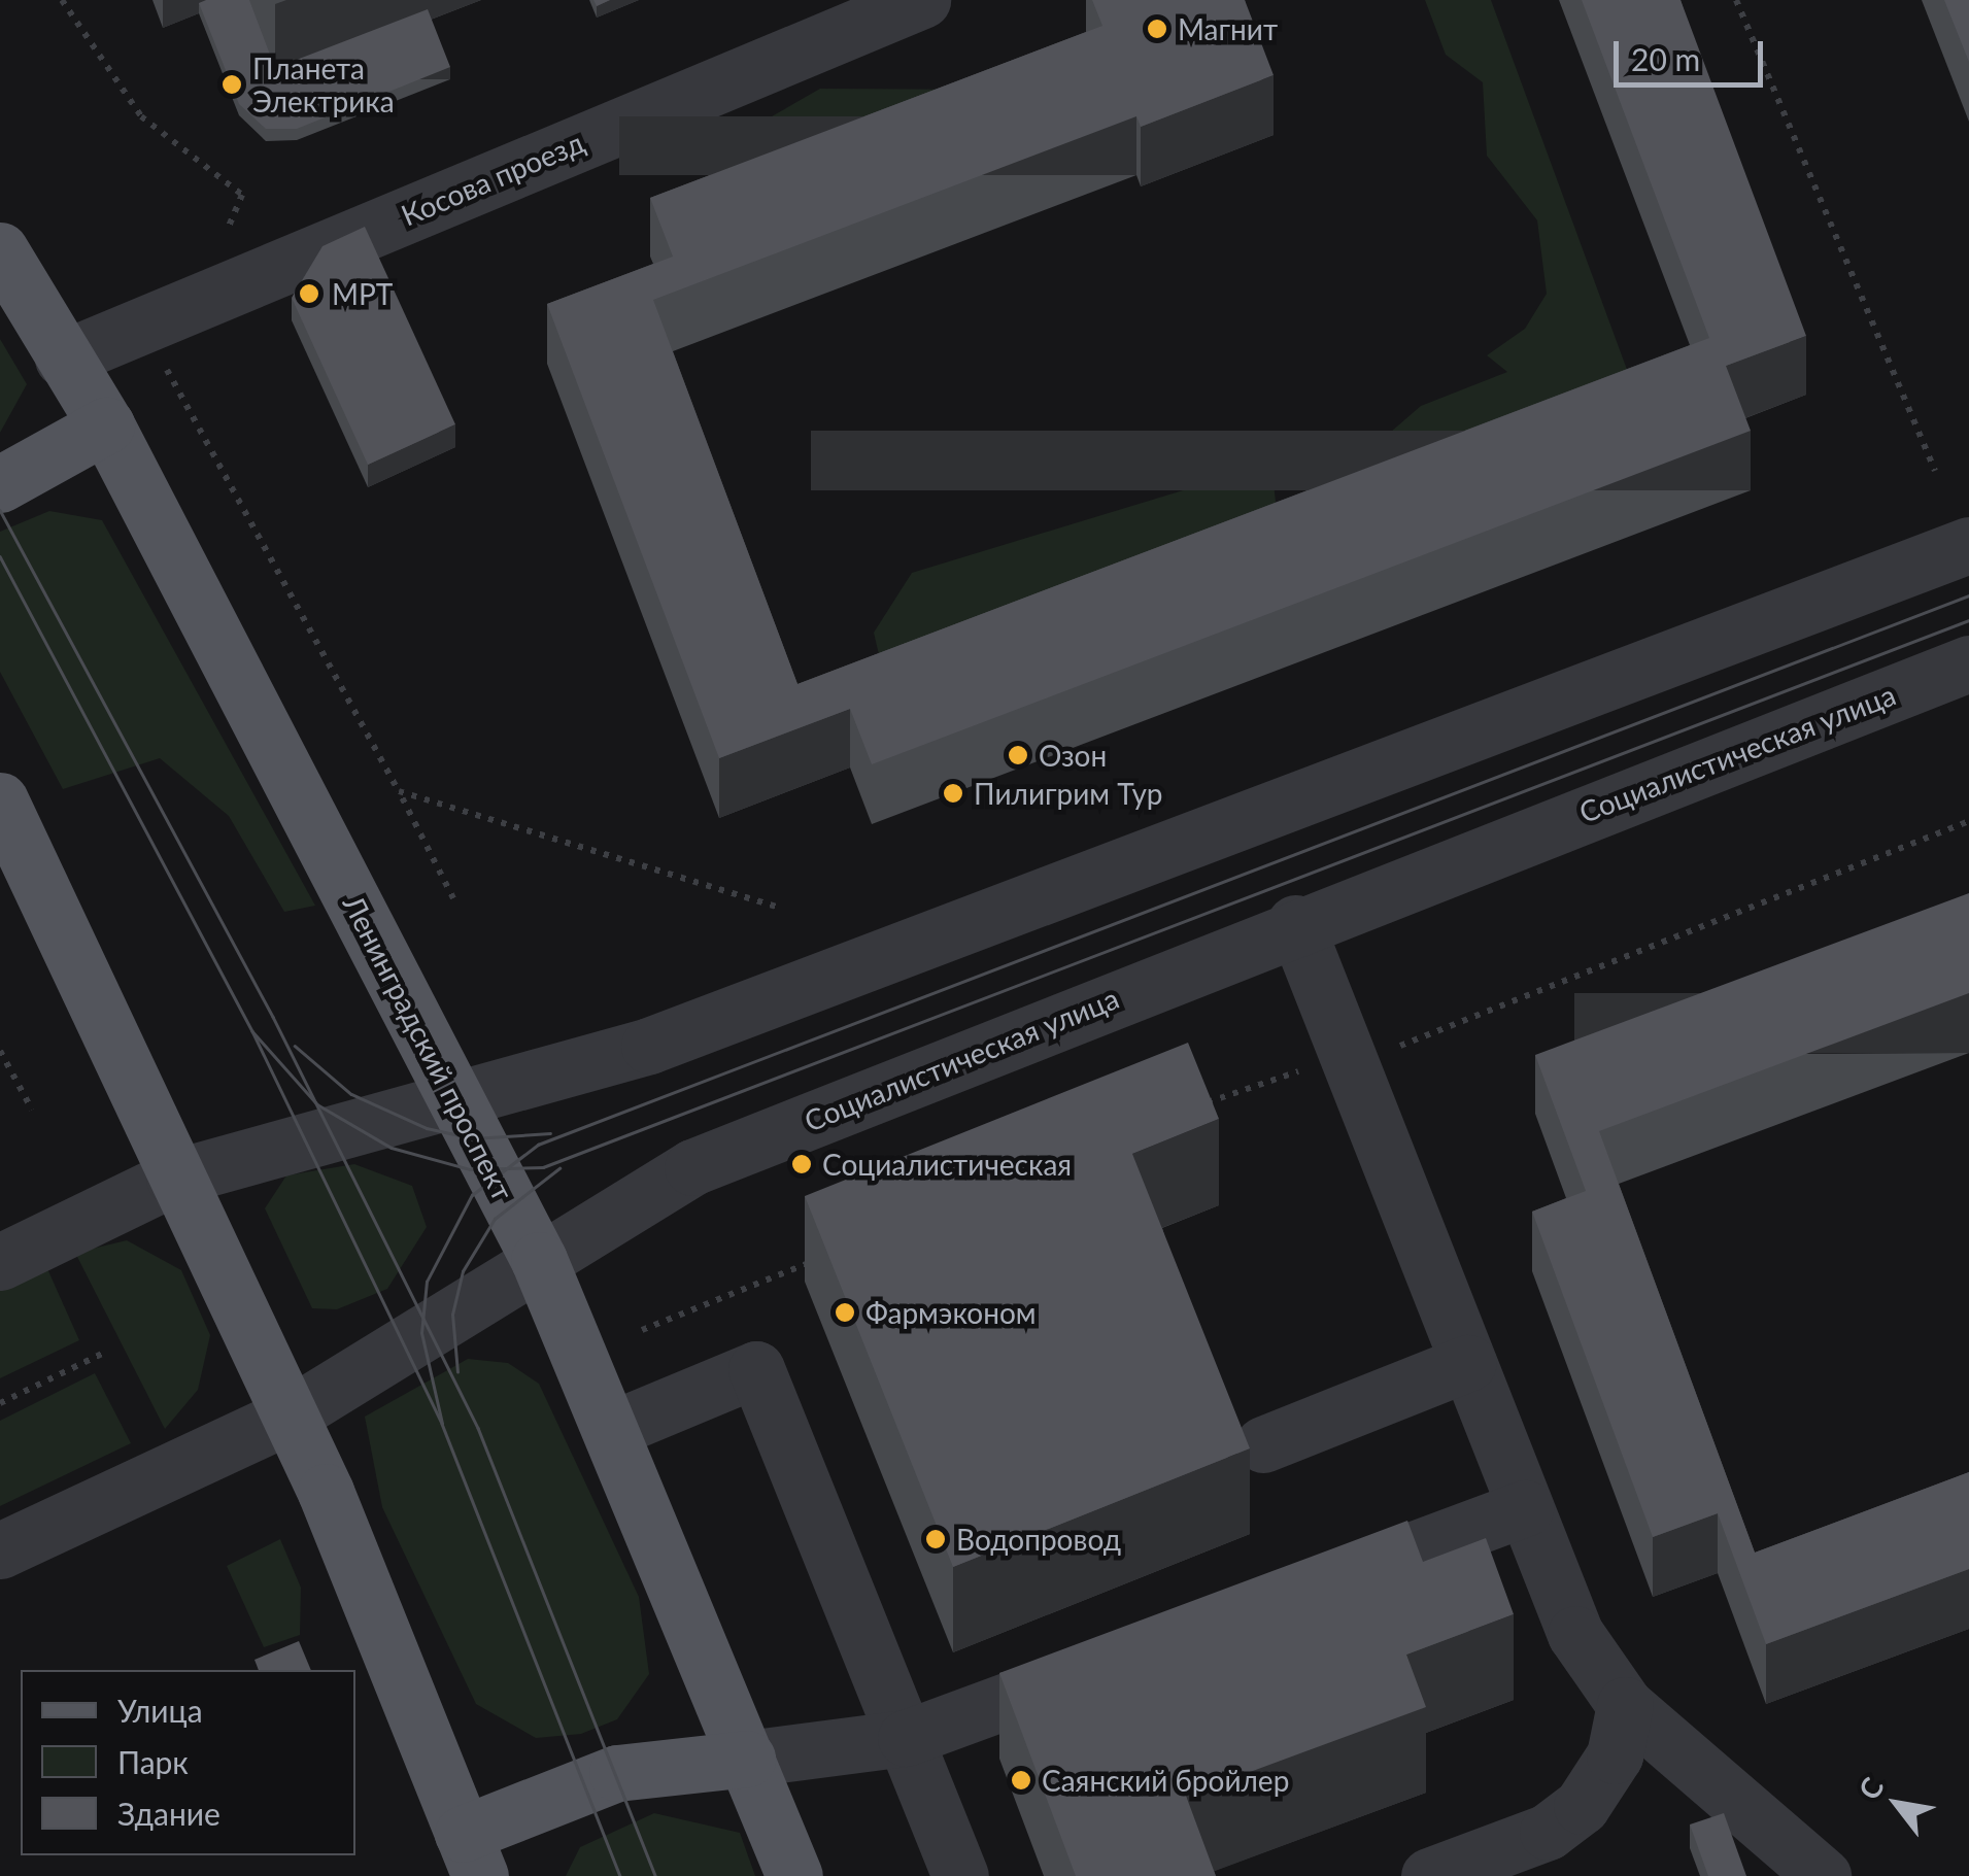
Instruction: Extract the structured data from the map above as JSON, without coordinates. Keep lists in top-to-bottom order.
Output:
{
  "streets": {
    "main road": ["Ленинградский проспект"],
    "street": ["Косова проезд", "Социалистическая улица"]
  },
  "crossings": [
    ["Косова проезд", "Ленинградский проспект"],
    ["Социалистическая улица", "Ленинградский проспект"]
  ],
  "places": [
    "Магнит",
    "Планета Электрика",
    "МРТ",
    "Озон",
    "Пилигрим Тур",
    "Социалистическая",
    "Фармэконом",
    "Водопровод",
    "Саянский бройлер"
  ],
  "legend": ["Улица", "Парк", "Здание"],
  "scale_bar": "20 m",
  "north": "top left"
}
